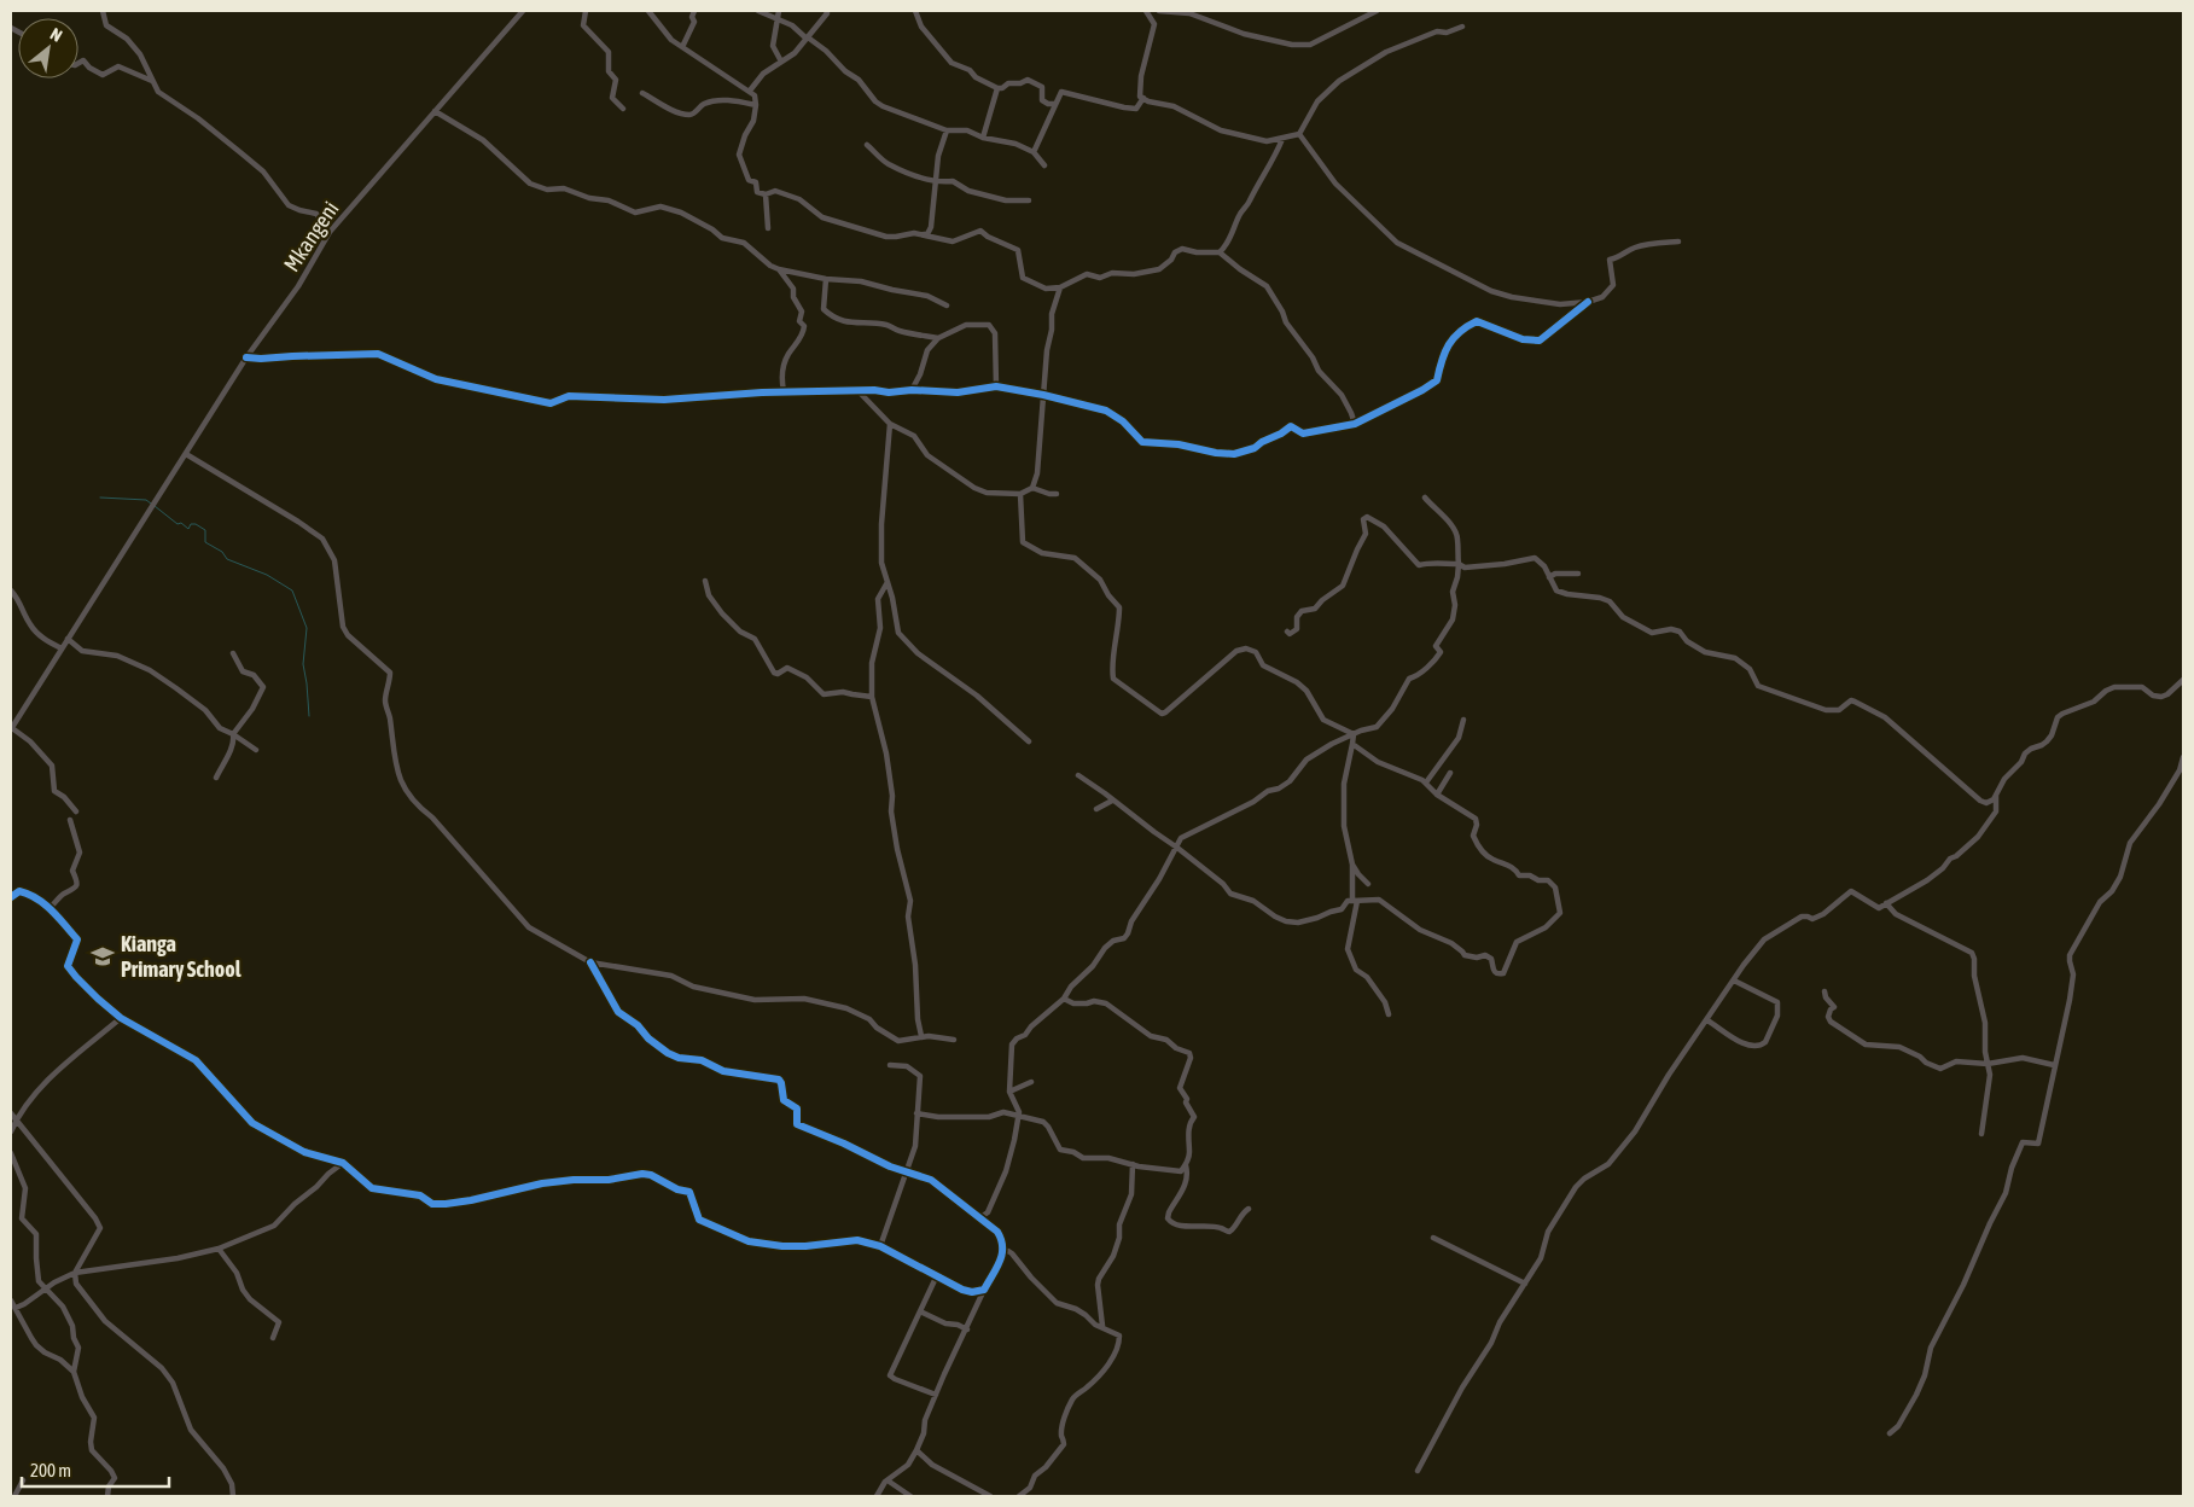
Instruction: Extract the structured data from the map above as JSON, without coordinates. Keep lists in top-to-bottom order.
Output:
{
  "streets": {
    "street": ["Mkangeni"]
  },
  "places": {
    "school or university": ["Kianga Primary School"]
  },
  "scale_bar": "200 m",
  "north": "top right"
}
